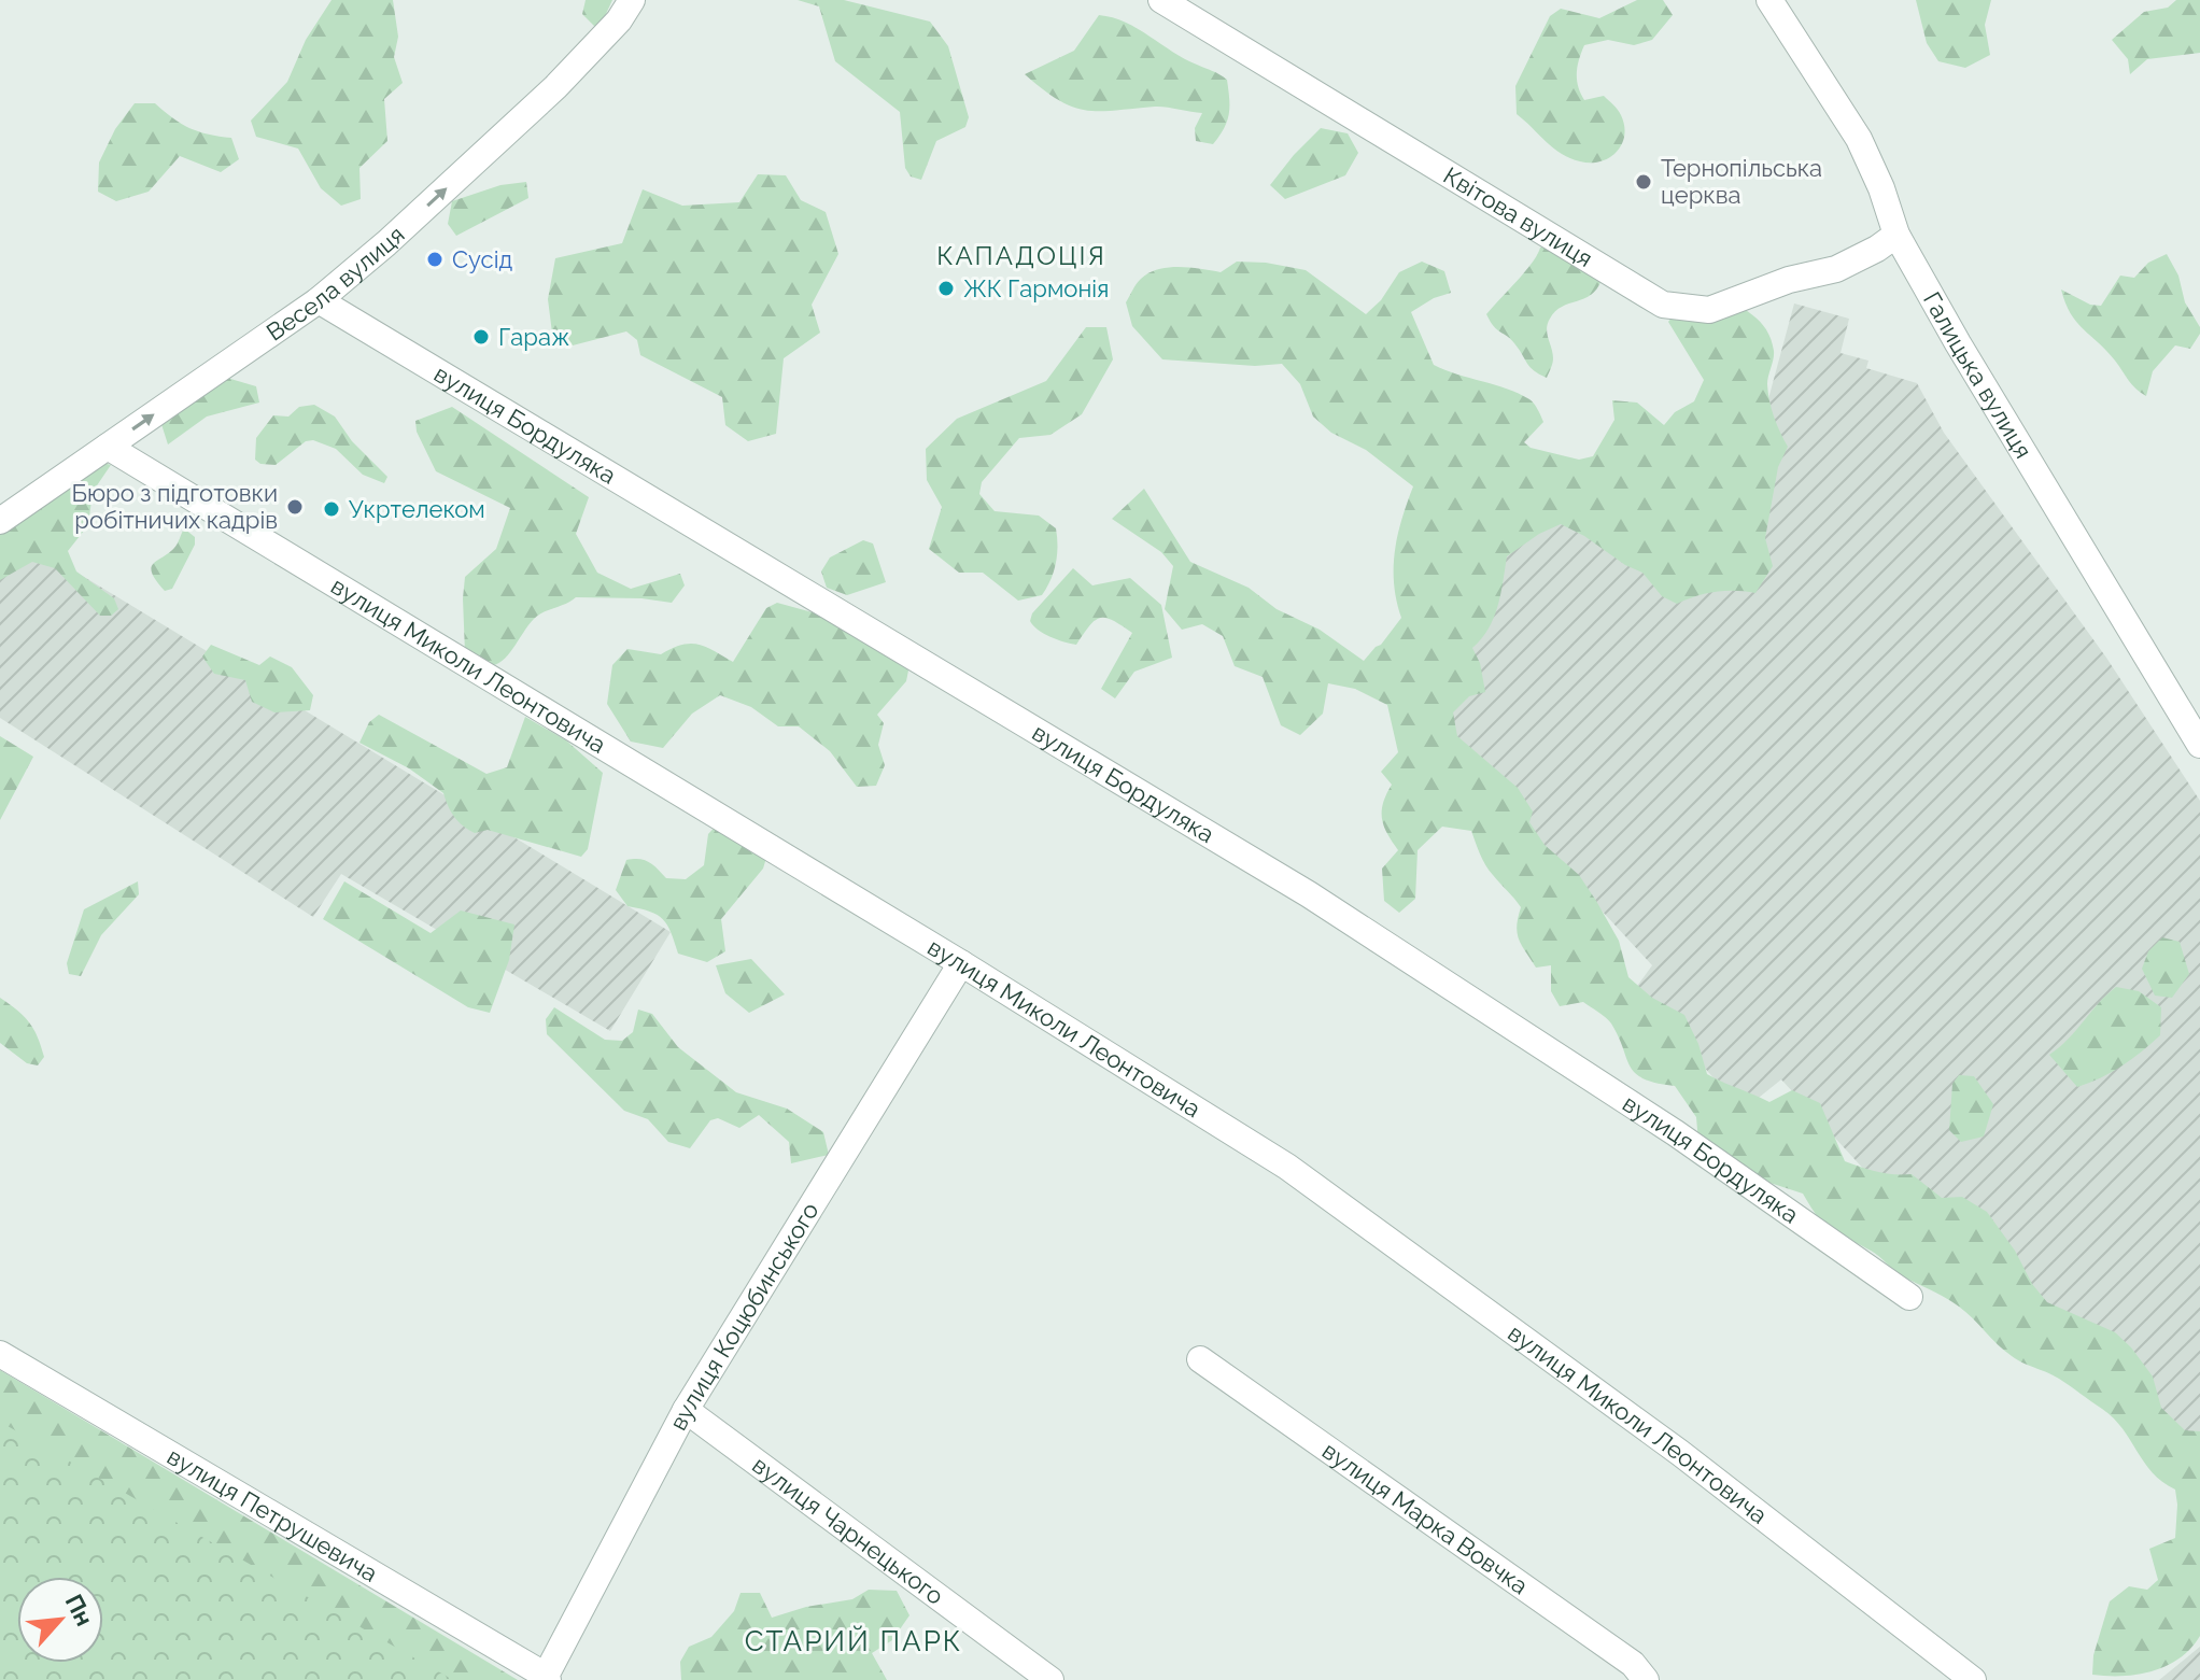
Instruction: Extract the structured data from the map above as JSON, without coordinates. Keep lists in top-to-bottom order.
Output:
{
  "streets": {
    "street": [
      "Квітова вулиця",
      "Весела вулиця",
      "Галицька вулиця",
      "вулиця Бордуляка",
      "вулиця Миколи Леонтовича",
      "вулиця Коцюбинського",
      "вулиця Петрушевича",
      "вулиця Марка Вовчка",
      "вулиця Чарнецького"
    ]
  },
  "crossings": [
    ["Квітова вулиця", "Галицька вулиця"],
    ["Весела вулиця", "вулиця Бордуляка"],
    ["Весела вулиця", "вулиця Миколи Леонтовича"],
    ["вулиця Миколи Леонтовича", "вулиця Коцюбинського"],
    ["вулиця Коцюбинського", "вулиця Петрушевича"],
    ["вулиця Коцюбинського", "вулиця Чарнецького"]
  ],
  "one_way": ["Весела вулиця"],
  "districts": ["КАПАДОЦІЯ", "СТАРИЙ ПАРК"],
  "places": [
    "Тернопільська церква",
    "Сусід",
    "ЖК Гармонія",
    "Гараж",
    "Бюро з підготовки робітничих кадрів",
    "Укртелеком"
  ],
  "north": "top right"
}
